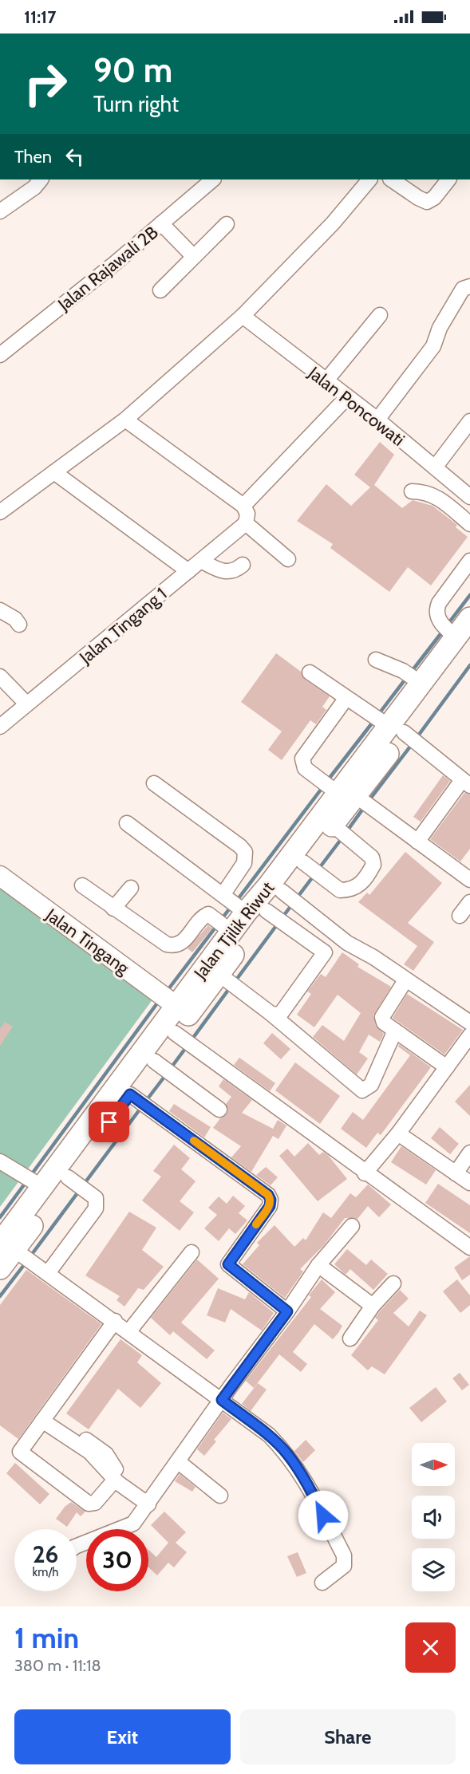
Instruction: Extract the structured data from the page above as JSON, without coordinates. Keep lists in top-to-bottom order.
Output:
{
  "streets": {
    "highway": ["Jalan Tjilik Riwut"],
    "main road": ["Jalan Tingang"],
    "street": ["Jalan Rajawali 2B", "Jalan Poncowati", "Jalan Tingang 1"]
  },
  "crossings": [
    ["Jalan Tjilik Riwut", "Jalan Tingang"]
  ],
  "north": "right",
  "page": {
    "status": "11:17",
    "turn": ["90 m", "Turn right"],
    "then": "Then",
    "speed": "26 km/h",
    "limit": "30",
    "heading": ["1 min", "380 m · 11:18"],
    "buttons": ["Exit", "Share"]
  }
}
